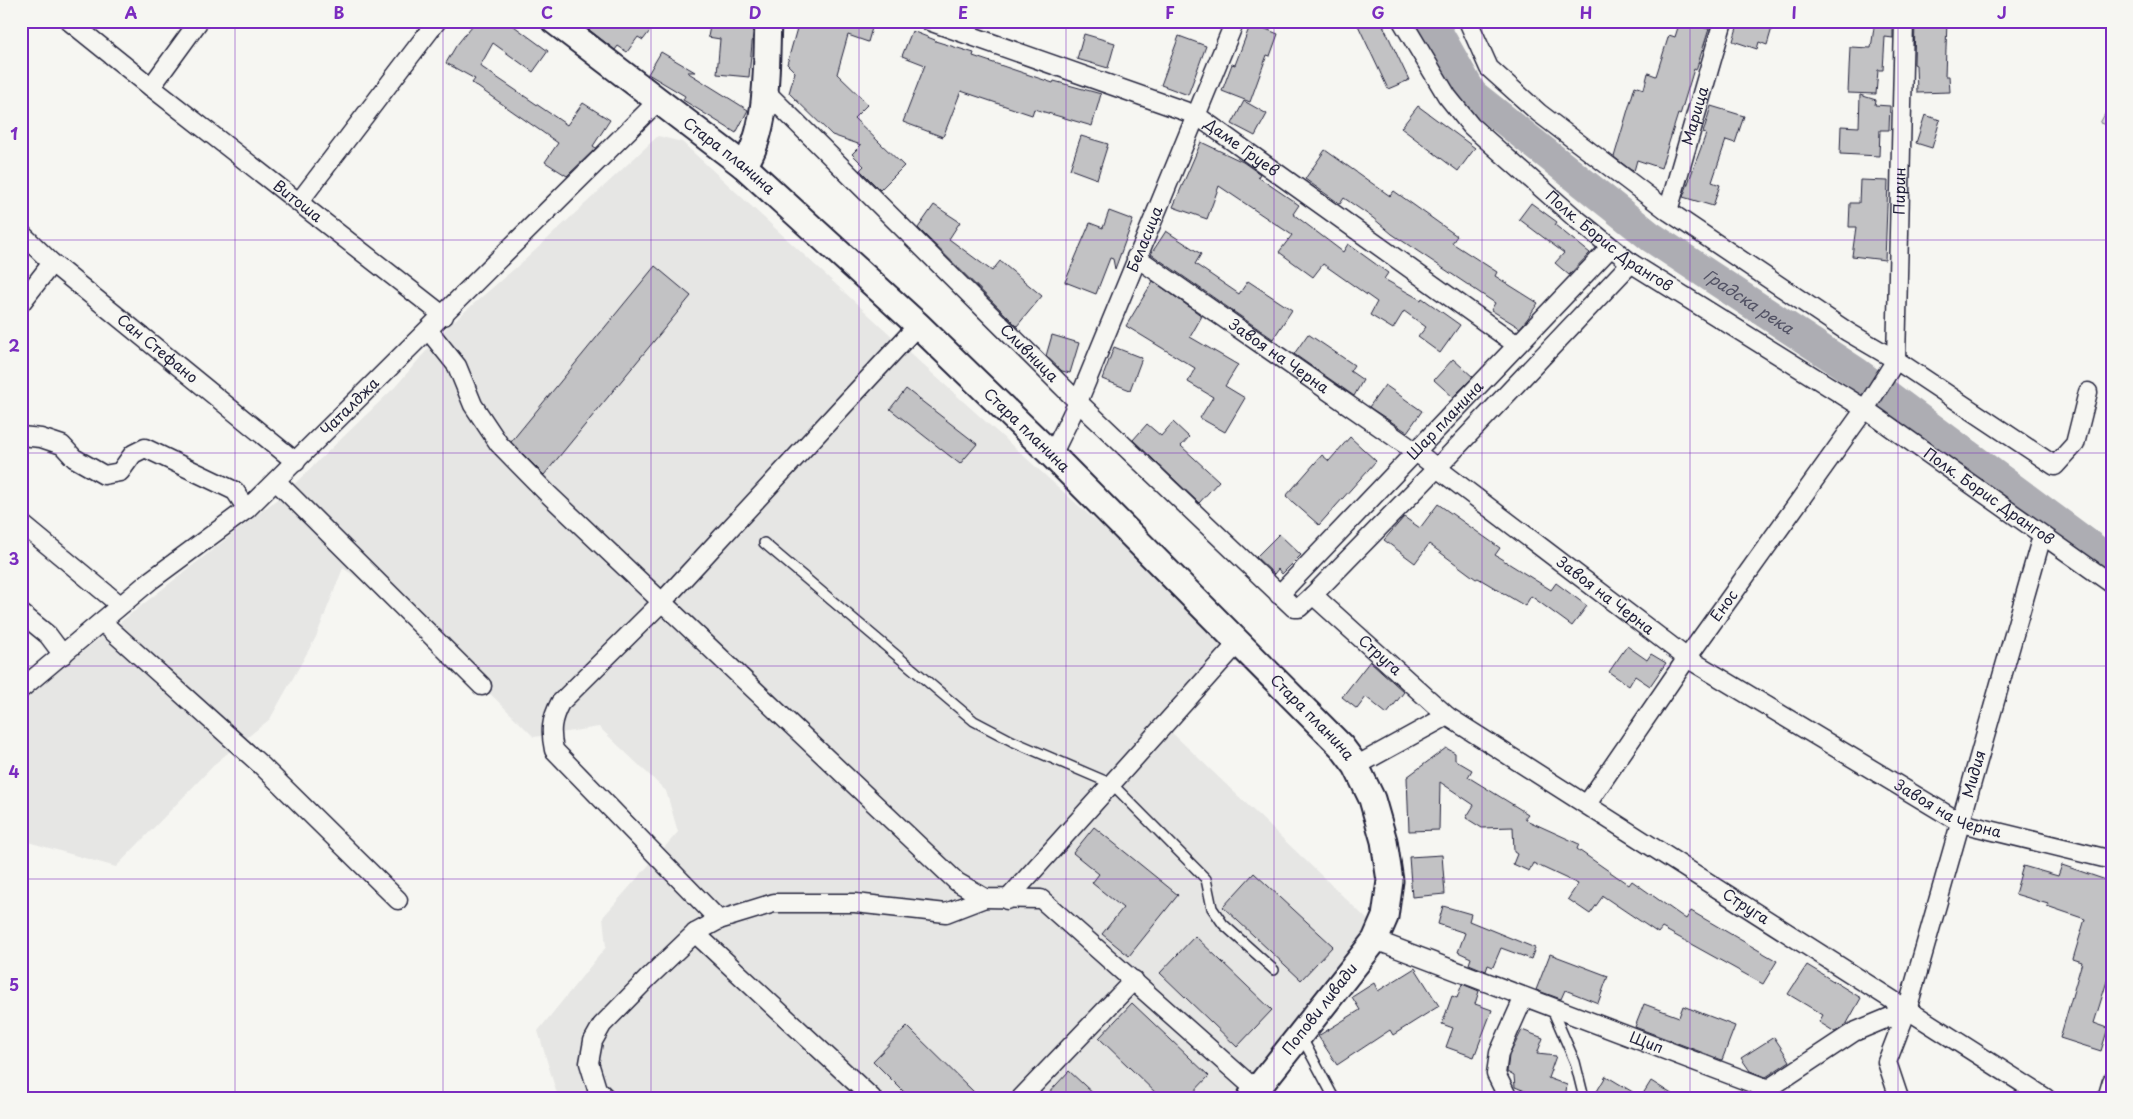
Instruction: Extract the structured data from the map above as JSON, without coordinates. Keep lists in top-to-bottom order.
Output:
{
  "streets": {
    "street": [
      "Марица",
      "Даме Груев",
      "Стара планина",
      "Пирин",
      "Витоша",
      "Беласица",
      "Полк. Борис Дрангов",
      "Сан Стефано",
      "Сливница",
      "Завоя на Черна",
      "Чаталджа",
      "Шар планина",
      "Енос",
      "Струга",
      "Мидия",
      "Попови ливади",
      "Щип"
    ]
  },
  "crossings": [
    ["Даме Груев", "Беласица"],
    ["Даме Груев", "Шар планина"],
    ["Стара планина", "Беласица"],
    ["Стара планина", "Чаталджа"],
    ["Стара планина", "Попови ливади"],
    ["Витоша", "Чаталджа"],
    ["Беласица", "Сливница"],
    ["Беласица", "Завоя на Черна"],
    ["Полк. Борис Дрангов", "Шар планина"],
    ["Полк. Борис Дрангов", "Енос"],
    ["Полк. Борис Дрангов", "Мидия"],
    ["Сан Стефано", "Чаталджа"],
    ["Сливница", "Шар планина"],
    ["Завоя на Черна", "Шар планина"],
    ["Завоя на Черна", "Енос"],
    ["Завоя на Черна", "Мидия"],
    ["Шар планина", "Струга"],
    ["Енос", "Струга"],
    ["Струга", "Мидия"],
    ["Струга", "Щип"],
    ["Мидия", "Щип"],
    ["Попови ливади", "Щип"]
  ],
  "water": ["Градска река"],
  "grid": {
    "columns": [
      "A",
      "B",
      "C",
      "D",
      "E",
      "F",
      "G",
      "H",
      "I",
      "J"
    ],
    "rows": [
      "1",
      "2",
      "3",
      "4",
      "5"
    ]
  }
}
